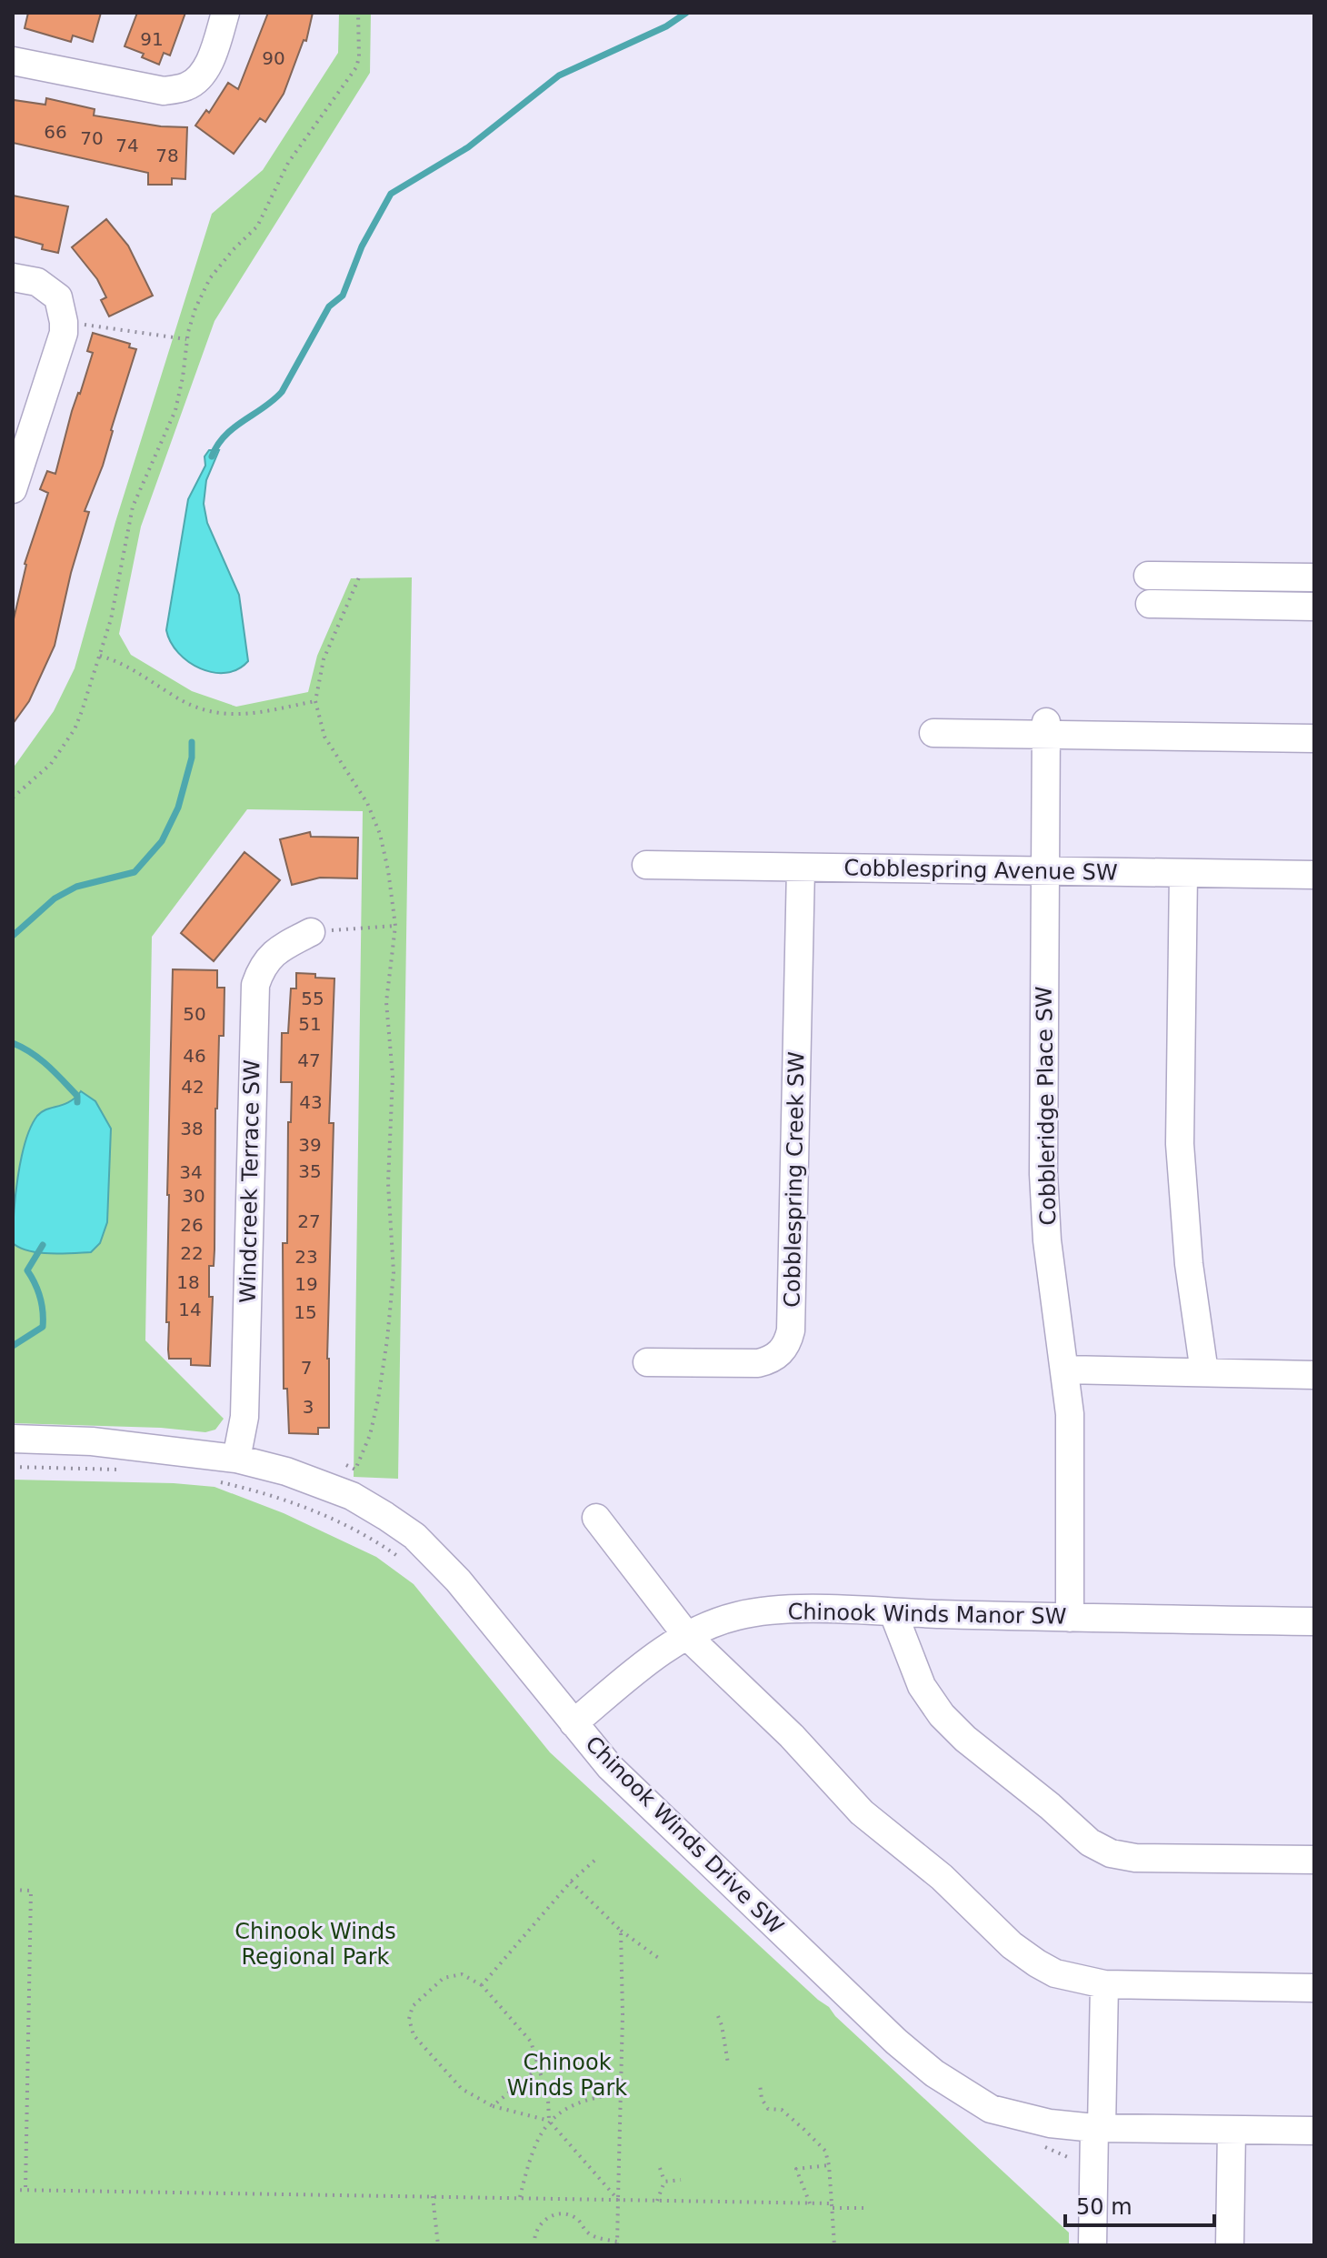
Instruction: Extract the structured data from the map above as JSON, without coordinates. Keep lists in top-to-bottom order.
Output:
{
  "streets": {
    "street": [
      "Cobblespring Avenue SW",
      "Cobbleridge Place SW",
      "Cobblespring Creek SW",
      "Windcreek Terrace SW",
      "Chinook Winds Manor SW",
      "Chinook Winds Drive SW"
    ]
  },
  "crossings": [
    ["Cobblespring Avenue SW", "Cobbleridge Place SW"],
    ["Cobblespring Avenue SW", "Cobblespring Creek SW"],
    ["Cobbleridge Place SW", "Chinook Winds Manor SW"],
    ["Windcreek Terrace SW", "Chinook Winds Drive SW"],
    ["Chinook Winds Manor SW", "Chinook Winds Drive SW"]
  ],
  "parks": ["Chinook Winds Regional Park", "Chinook Winds Park"],
  "house_numbers": [
    "91",
    "90",
    "66",
    "70",
    "74",
    "78",
    "55",
    "50",
    "51",
    "46",
    "47",
    "42",
    "43",
    "38",
    "39",
    "35",
    "34",
    "30",
    "27",
    "26",
    "22",
    "23",
    "18",
    "19",
    "14",
    "15",
    "7",
    "3"
  ],
  "scale_bar": "50 m"
}
